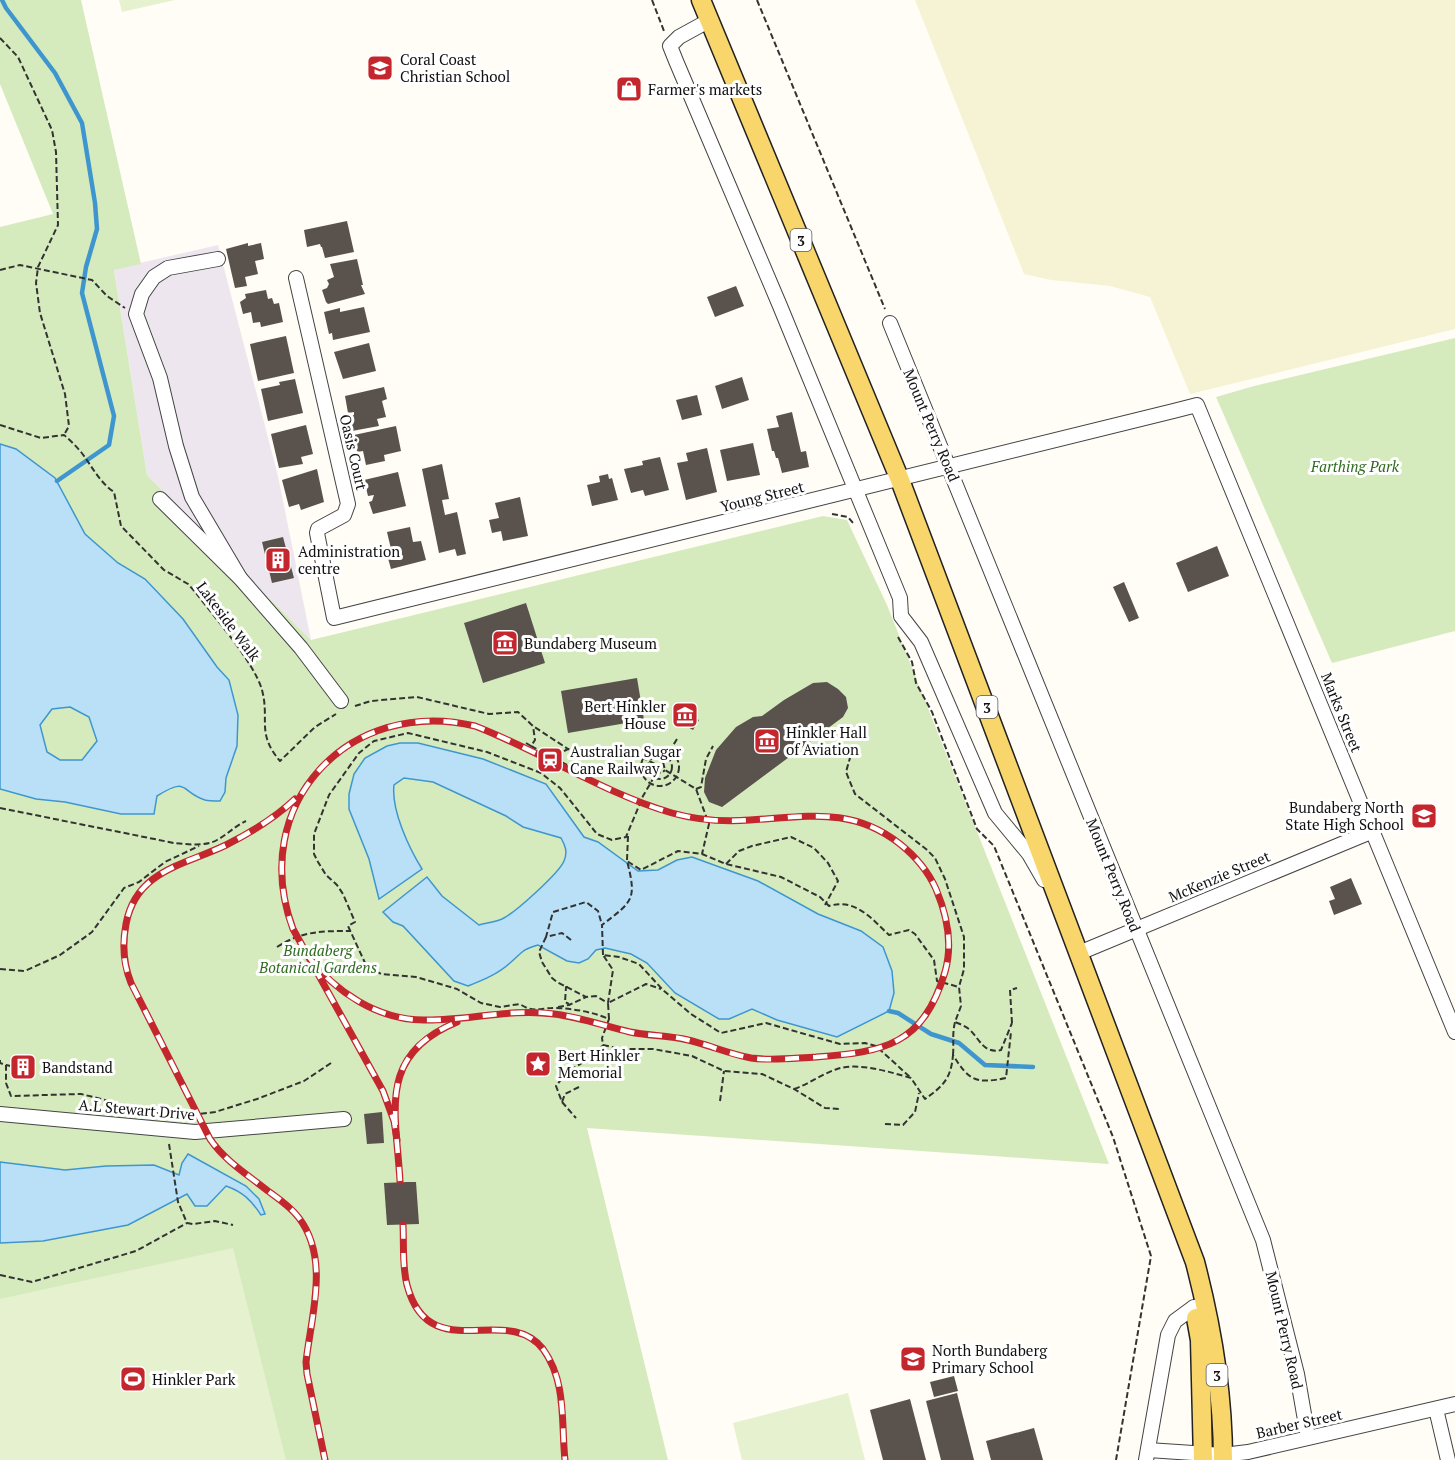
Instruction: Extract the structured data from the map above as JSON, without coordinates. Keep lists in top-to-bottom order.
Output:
{
  "streets": {
    "main road": ["3"],
    "street": [
      "Mount Perry Road",
      "Oasis Court",
      "Young Street",
      "Marks Street",
      "McKenzie Street",
      "A.L Stewart Drive",
      "Barber Street"
    ],
    "path": ["Lakeside Walk"]
  },
  "crossings": [
    ["3", "Young Street"],
    ["3", "McKenzie Street"],
    ["3", "Barber Street"],
    ["Mount Perry Road", "Young Street"],
    ["Mount Perry Road", "McKenzie Street"],
    ["Mount Perry Road", "Barber Street"],
    ["Oasis Court", "Young Street"],
    ["Young Street", "Marks Street"],
    ["Marks Street", "McKenzie Street"]
  ],
  "parks": ["Farthing Park", "Bundaberg Botanical Gardens"],
  "places": {
    "school or university": ["Coral Coast Christian School", "Bundaberg North State High School", "North Bundaberg Primary School"],
    "shop": ["Farmer's markets"],
    "building": ["Administration centre", "Bandstand"],
    "museum": ["Bundaberg Museum", "Bert Hinkler House", "Hinkler Hall of Aviation"],
    "station": ["Australian Sugar Cane Railway"],
    "place": ["Bert Hinkler Memorial"],
    "sports": ["Hinkler Park"]
  }
}
